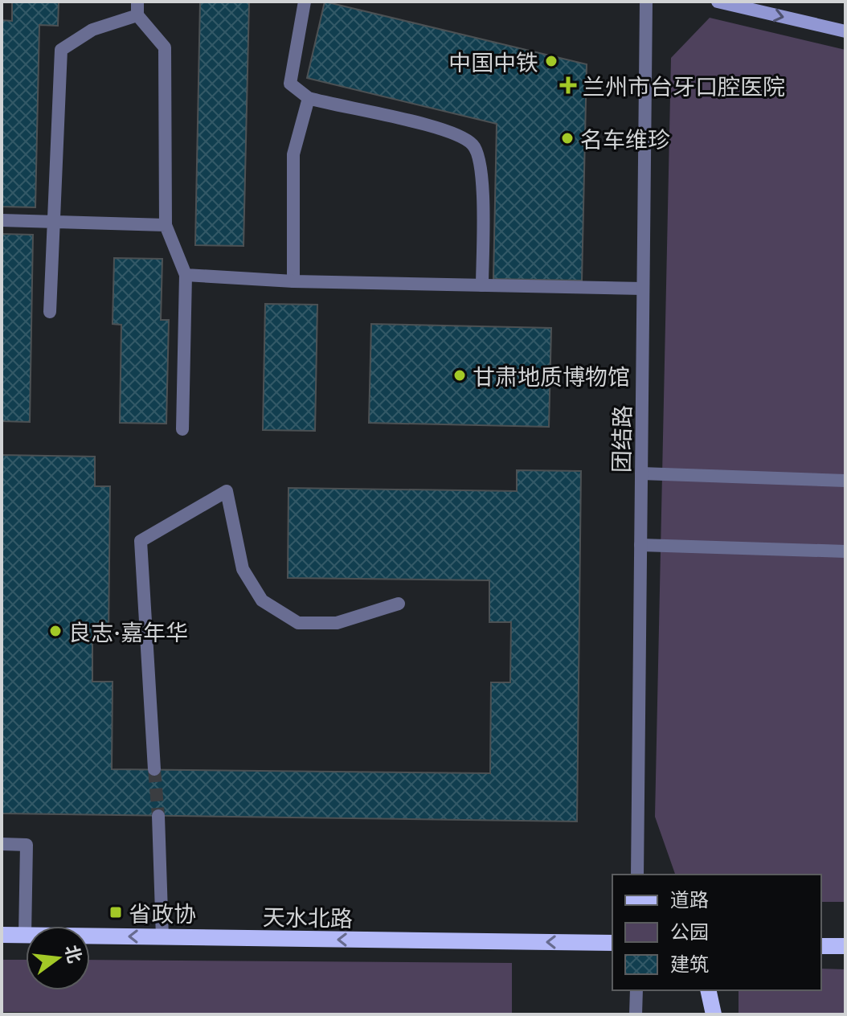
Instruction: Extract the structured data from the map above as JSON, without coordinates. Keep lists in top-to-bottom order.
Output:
{
  "streets": {
    "main road": ["天水北路"],
    "street": ["团结路"]
  },
  "one_way": ["天水北路"],
  "places": {
    "other": [
      "中国中铁",
      "名车维珍",
      "甘肃地质博物馆",
      "良志·嘉年华"
    ],
    "health": ["兰州市台牙口腔医院"],
    "transit": ["省政协"]
  },
  "legend": ["道路", "公园", "建筑"],
  "north": "right"
}
